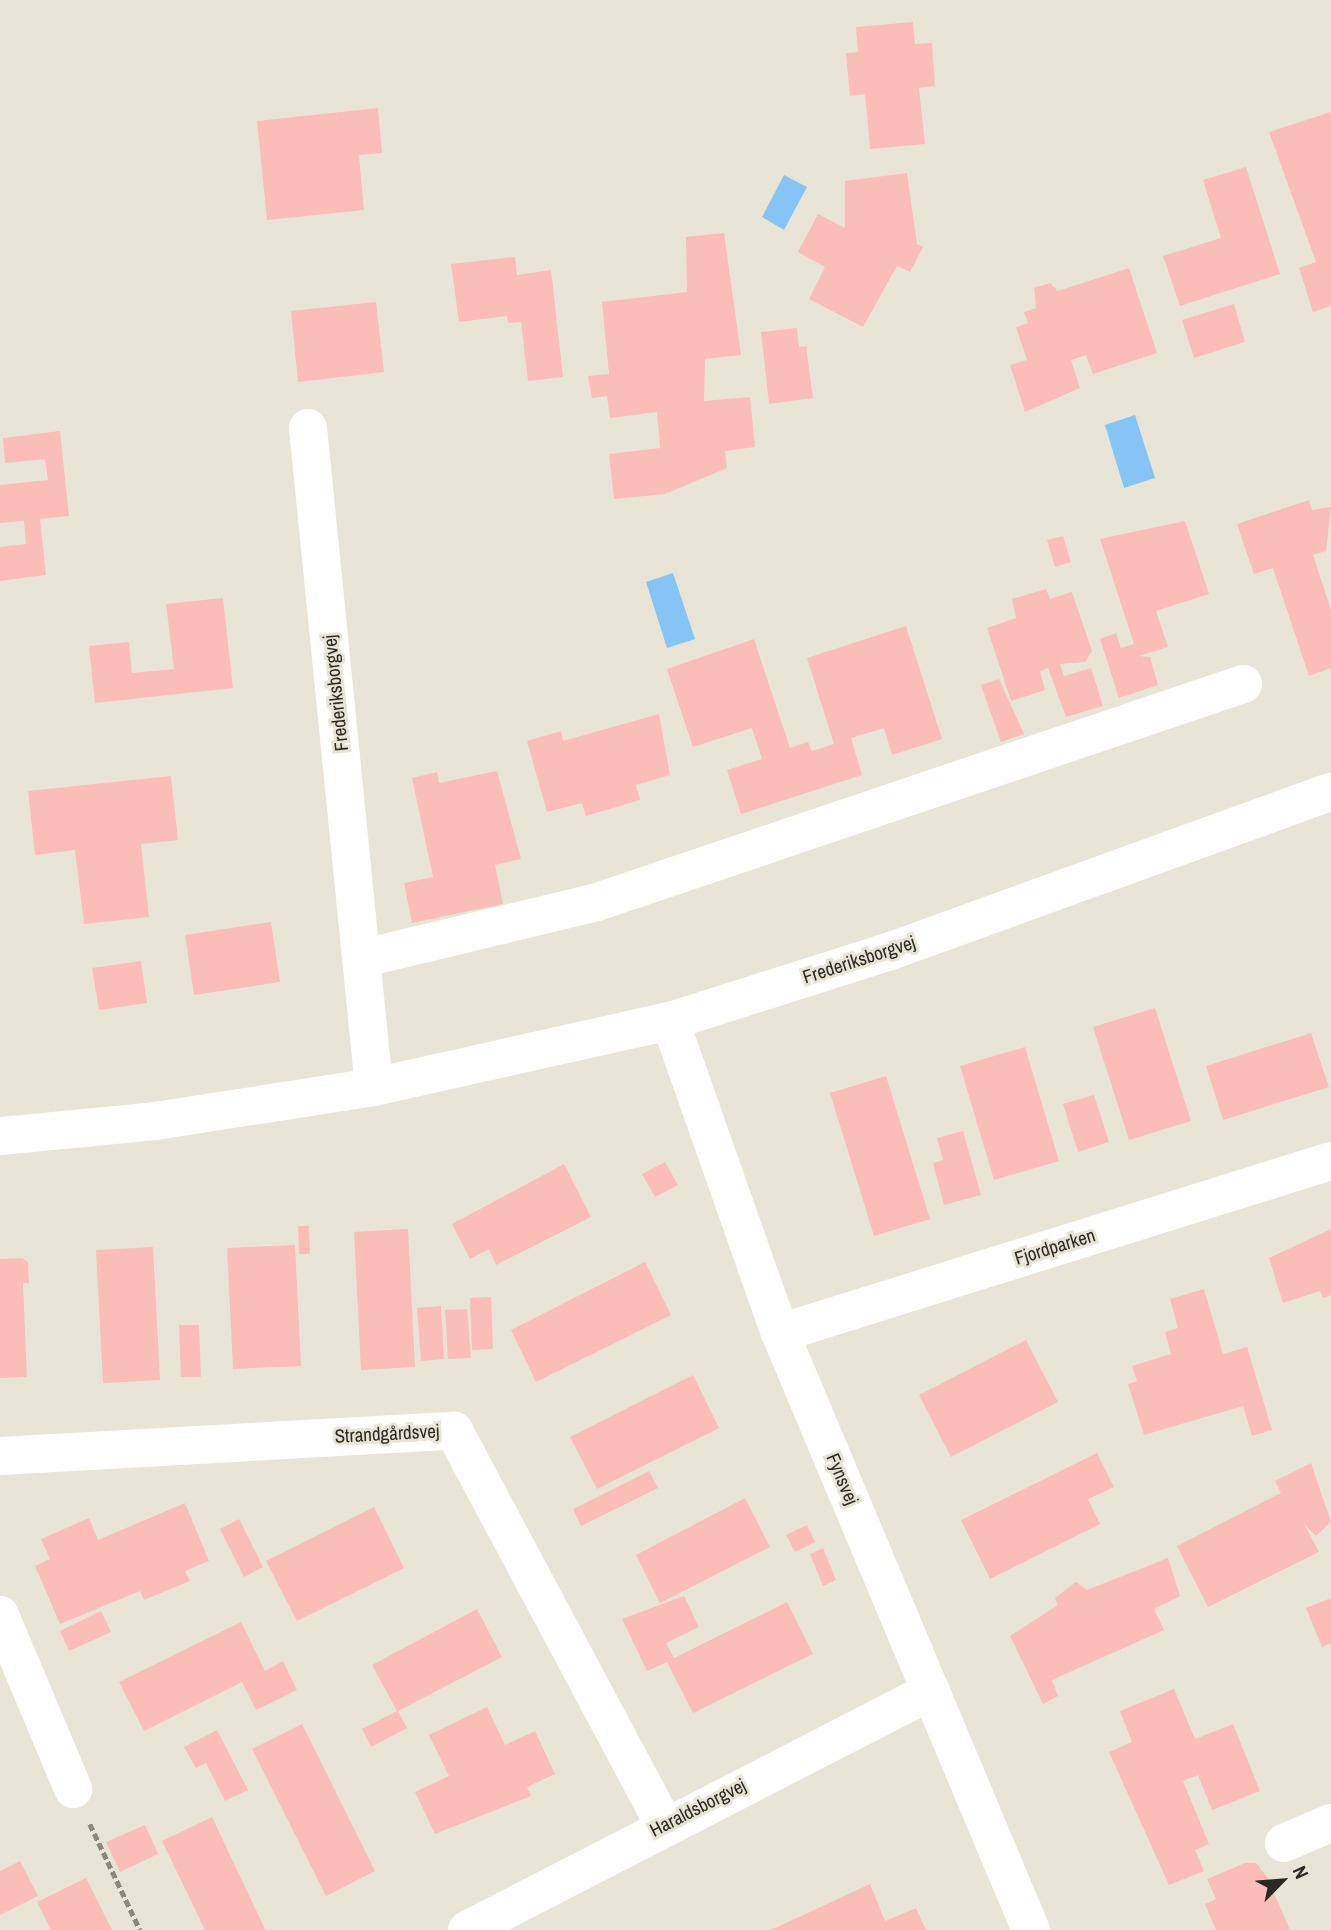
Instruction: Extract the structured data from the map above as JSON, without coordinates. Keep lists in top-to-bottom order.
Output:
{
  "streets": {
    "street": [
      "Frederiksborgvej",
      "Fjordparken",
      "Strandgårdsvej",
      "Fynsvej",
      "Haraldsborgvej"
    ]
  },
  "crossings": [
    ["Frederiksborgvej", "Fynsvej"],
    ["Fjordparken", "Fynsvej"],
    ["Strandgårdsvej", "Haraldsborgvej"],
    ["Fynsvej", "Haraldsborgvej"]
  ],
  "north": "top right"
}
